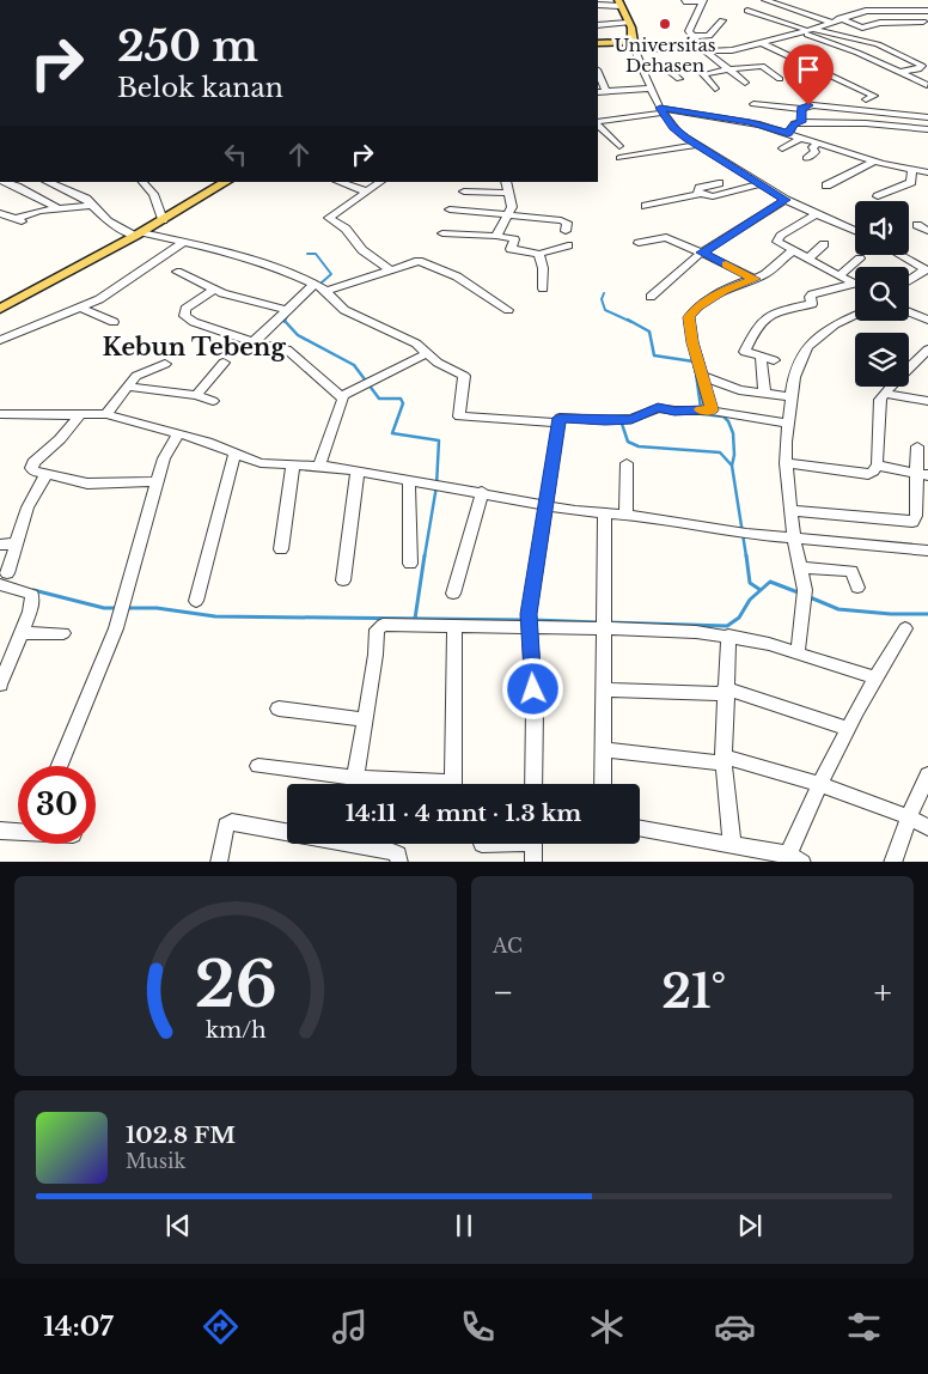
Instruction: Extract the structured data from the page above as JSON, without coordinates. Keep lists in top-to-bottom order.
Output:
{
  "districts": ["Kebun Tebeng"],
  "places": ["Universitas Dehasen"],
  "page": {
    "turn": ["250 m", "Belok kanan"],
    "limit": "30",
    "trip": "14:11 · 4 mnt · 1.3 km",
    "tile": "AC",
    "heat": ["−", "21°", "+"],
    "song": ["102.8 FM", "Musik"],
    "tabs": "14:07",
    "gauge": ["26", "km/h"]
  }
}
